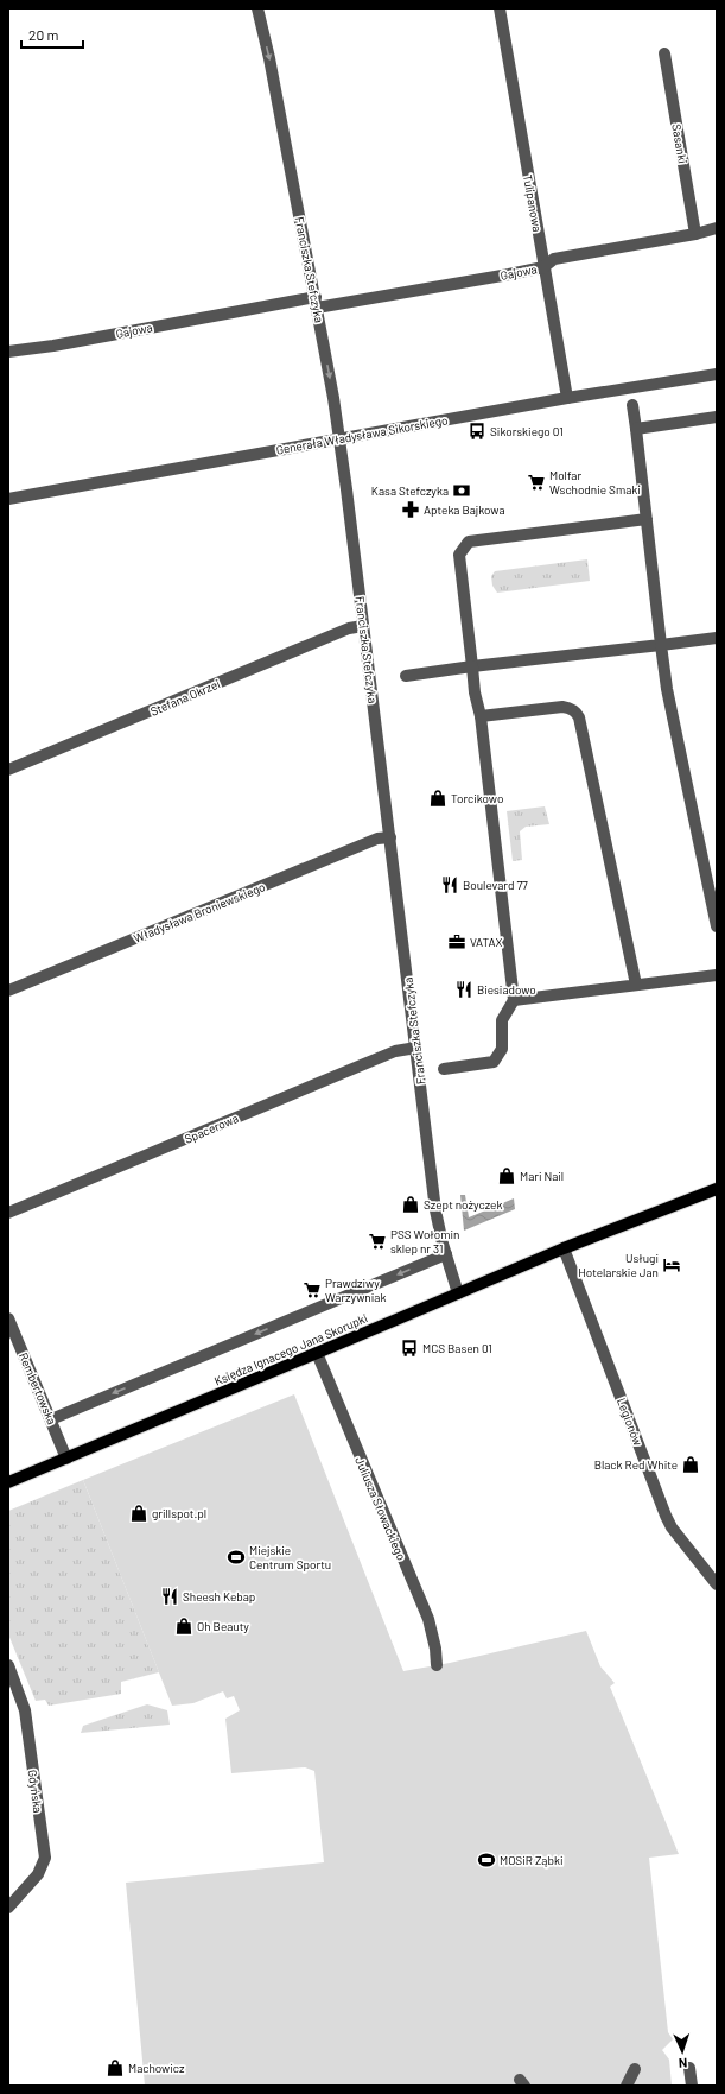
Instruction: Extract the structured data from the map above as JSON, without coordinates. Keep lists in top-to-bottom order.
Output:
{
  "streets": {
    "main road": ["Księdza Ignacego Jana Skorupki"],
    "street": [
      "Sasanki",
      "Tulipanowa",
      "Franciszka Stefczyka",
      "Gajowa",
      "Generała Władysława Sikorskiego",
      "Stefana Okrzei",
      "Władysława Broniewskiego",
      "Spacerowa",
      "Rembertowska",
      "Legionów",
      "Juliusza Słowackiego",
      "Gdyńska"
    ]
  },
  "crossings": [
    ["Sasanki", "Gajowa"],
    ["Tulipanowa", "Gajowa"],
    ["Tulipanowa", "Generała Władysława Sikorskiego"],
    ["Franciszka Stefczyka", "Gajowa"],
    ["Franciszka Stefczyka", "Generała Władysława Sikorskiego"],
    ["Franciszka Stefczyka", "Stefana Okrzei"],
    ["Franciszka Stefczyka", "Władysława Broniewskiego"],
    ["Franciszka Stefczyka", "Spacerowa"],
    ["Franciszka Stefczyka", "Księdza Ignacego Jana Skorupki"],
    ["Księdza Ignacego Jana Skorupki", "Rembertowska"],
    ["Księdza Ignacego Jana Skorupki", "Legionów"],
    ["Księdza Ignacego Jana Skorupki", "Juliusza Słowackiego"]
  ],
  "places": {
    "bus stop": ["Sikorskiego 01", "MCS Basen 01"],
    "supermarket": ["Molfar Wschodnie Smaki", "PSS Wołomin sklep nr 31", "Prawdziwy Warzywniak"],
    "bank": ["Kasa Stefczyka"],
    "pharmacy": ["Apteka Bajkowa"],
    "shop": [
      "Torcikowo",
      "Mari Nail",
      "Szept nożyczek",
      "Black Red White",
      "grillspot.pl",
      "Oh Beauty",
      "Machowicz"
    ],
    "restaurant": ["Boulevard 77", "Biesiadowo", "Sheesh Kebap"],
    "office": ["VATAX"],
    "hotel": ["Usługi Hotelarskie Jan"],
    "sports": ["Miejskie Centrum Sportu", "MOSiR Ząbki"]
  },
  "scale_bar": "20 m",
  "north": "bottom"
}
